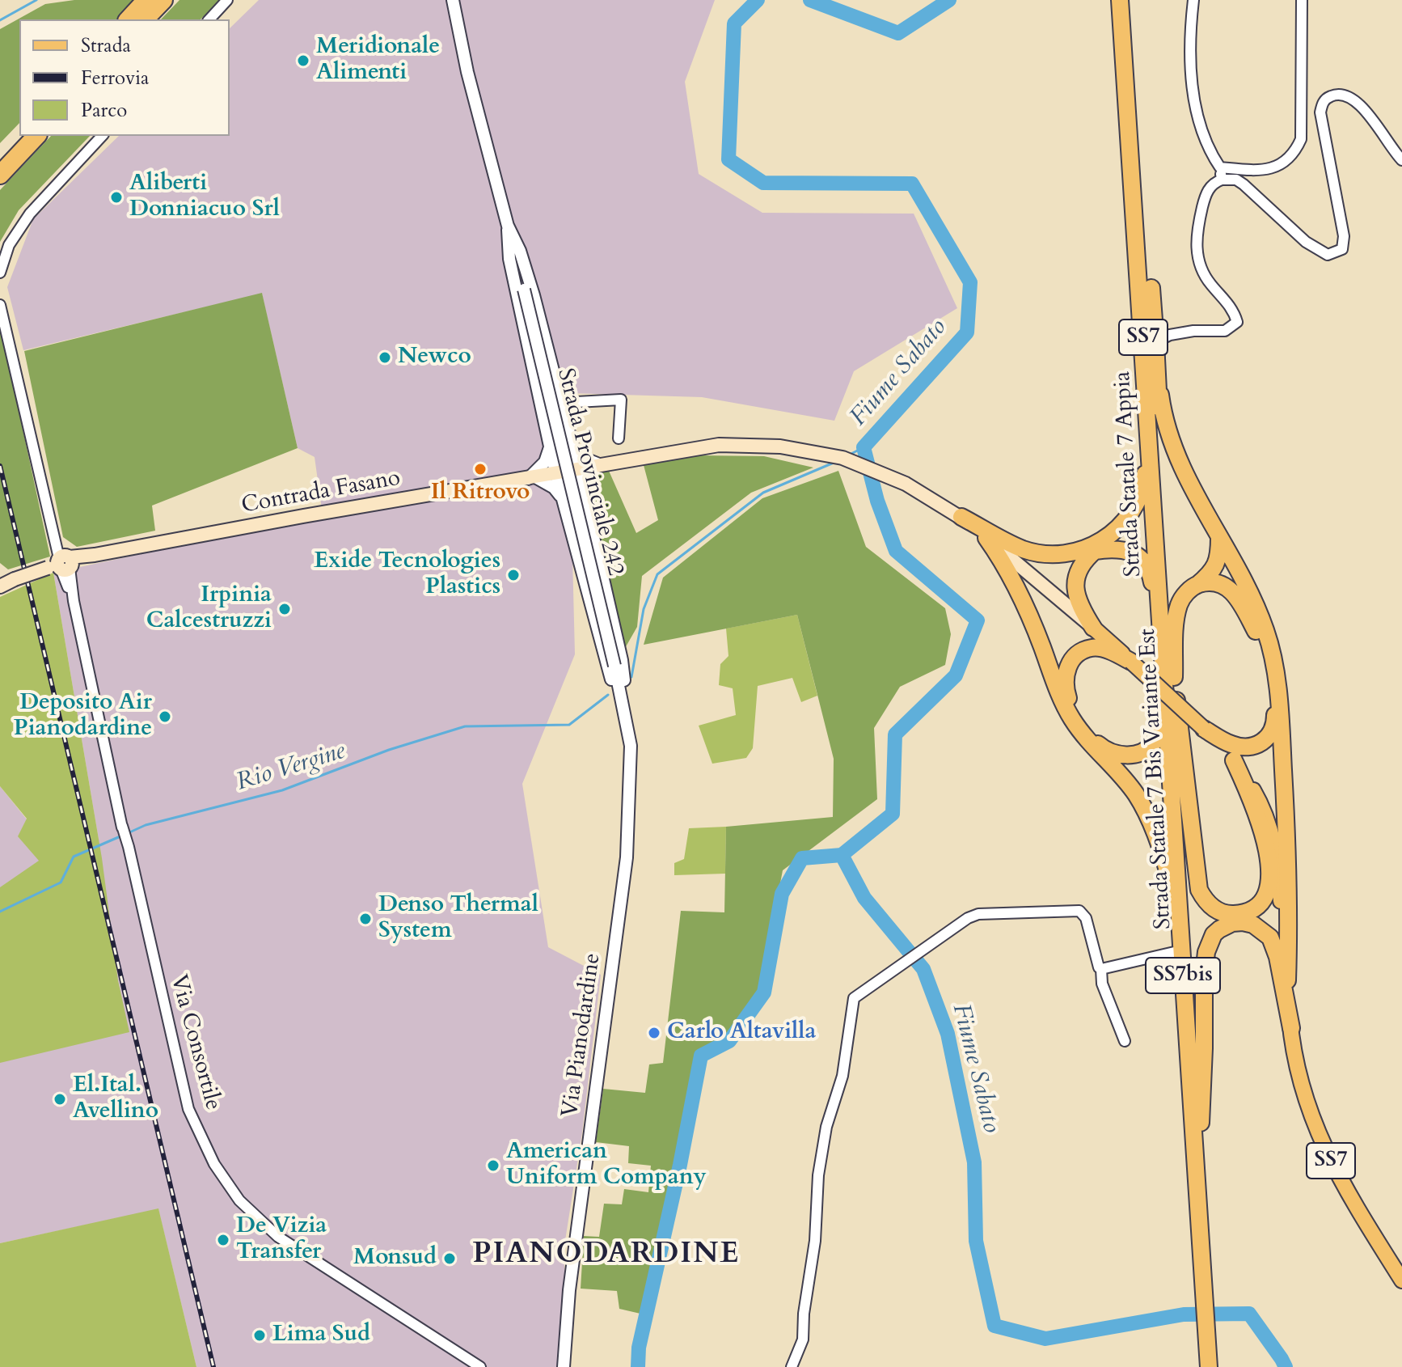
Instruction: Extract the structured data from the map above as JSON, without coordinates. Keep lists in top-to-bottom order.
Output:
{
  "streets": {
    "highway": [
      "SS7",
      "Strada Statale 7 Appia",
      "Strada Statale 7 Bis Variante Est",
      "SS7bis"
    ],
    "main road": ["Contrada Fasano"],
    "street": ["Strada Provinciale 242", "Via Pianodardine", "Via Consortile"]
  },
  "crossings": [
    ["SS7", "Strada Statale 7 Appia"],
    ["SS7", "Contrada Fasano"],
    ["SS7", "Strada Statale 7 Bis Variante Est"],
    ["Strada Provinciale 242", "Via Pianodardine"],
    ["Strada Statale 7 Appia", "Strada Statale 7 Bis Variante Est"],
    ["Contrada Fasano", "Via Consortile"]
  ],
  "districts": ["PIANODARDINE"],
  "water": ["Fiume Sabato", "Rio Vergine"],
  "places": [
    "Meridionale Alimenti",
    "Aliberti Donniacuo Srl",
    "Newco",
    "Il Ritrovo",
    "Exide Tecnologies Plastics",
    "Irpinia Calcestruzzi",
    "Deposito Air Pianodardine",
    "Denso Thermal System",
    "Carlo Altavilla",
    "El.Ital. Avellino",
    "American Uniform Company",
    "De Vizia Transfer",
    "Monsud",
    "Lima Sud"
  ],
  "legend": ["Strada", "Ferrovia", "Parco"]
}
